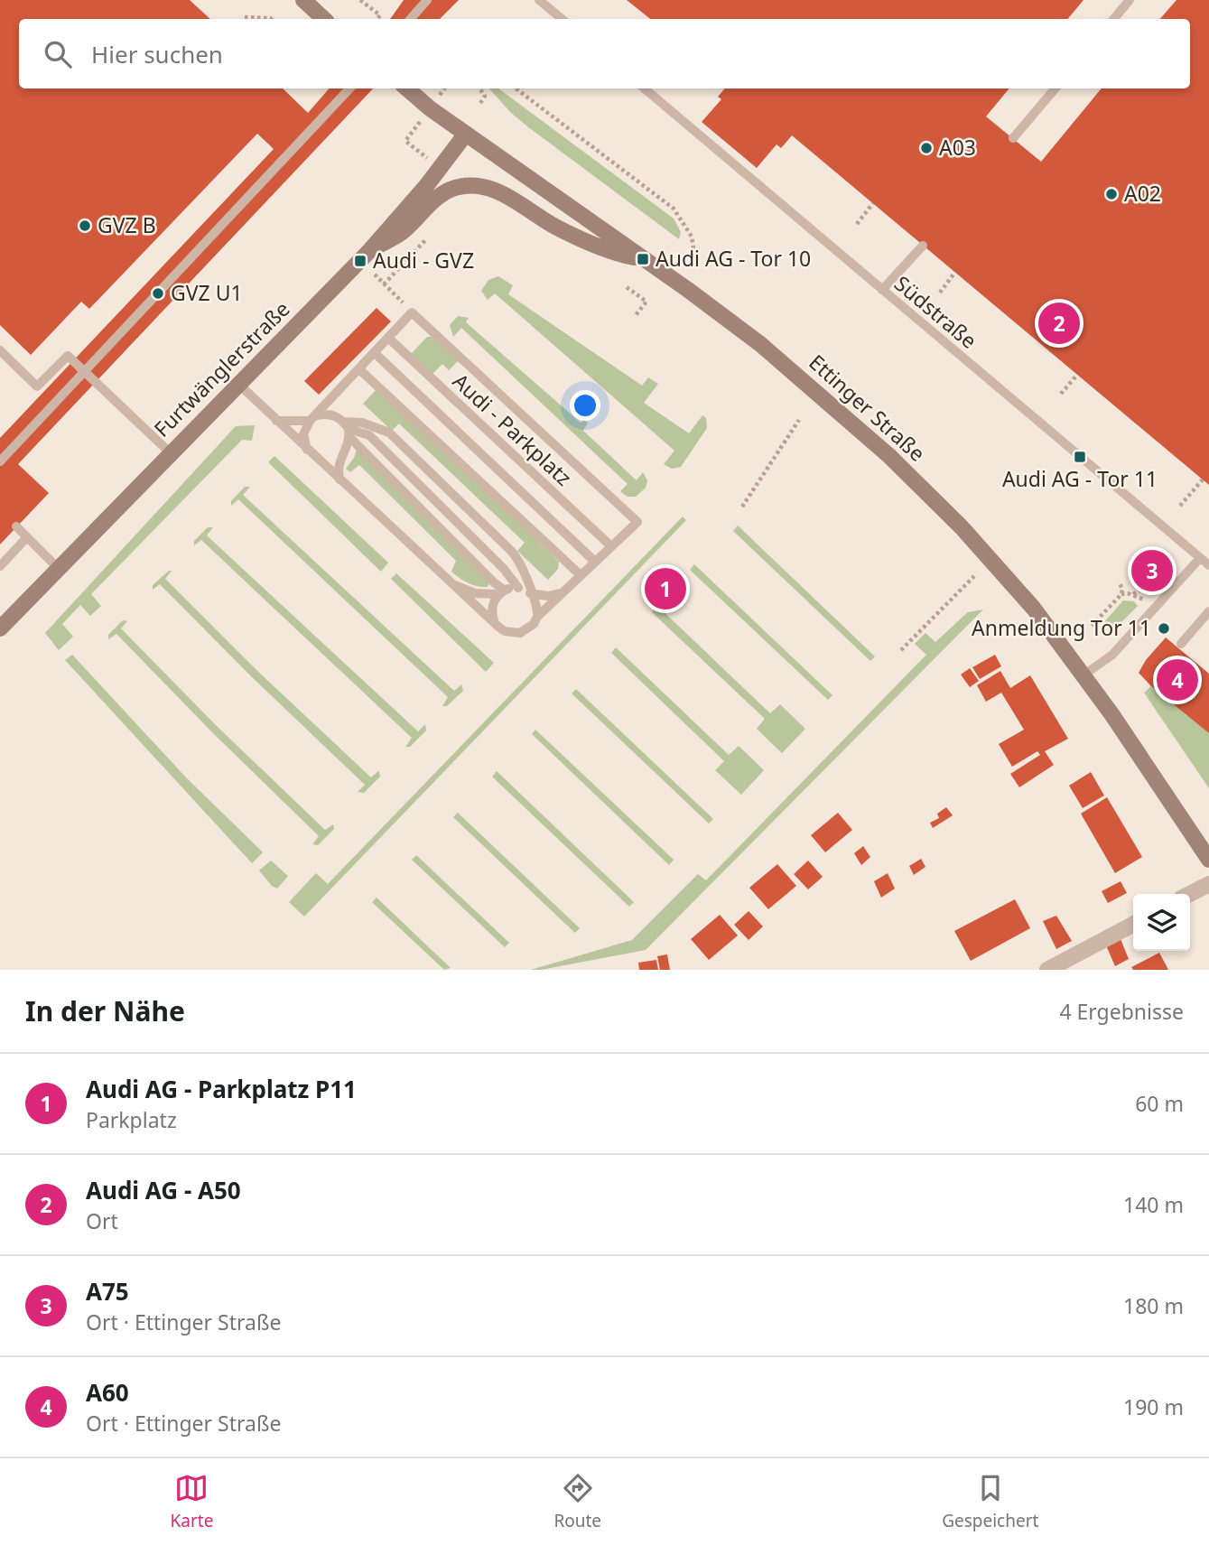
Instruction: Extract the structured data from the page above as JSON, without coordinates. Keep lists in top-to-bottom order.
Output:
{
  "streets": {
    "main road": ["Furtwänglerstraße", "Ettinger Straße"],
    "lane": ["Südstraße", "Audi - Parkplatz"]
  },
  "crossings": [
    ["Furtwänglerstraße", "Ettinger Straße"]
  ],
  "places": {
    "other": [
      "A03",
      "A02",
      "GVZ B",
      "GVZ U1",
      "Anmeldung Tor 11"
    ],
    "transit": ["Audi AG - Tor 10", "Audi - GVZ", "Audi AG - Tor 11"]
  },
  "page": {
    "search": "Hier suchen",
    "pins": [
      "2",
      "3",
      "1",
      "4"
    ],
    "heading": ["In der Nähe", "4 Ergebnisse"],
    "list": [
      {
        "mark": "1",
        "name": "Audi AG - Parkplatz P11",
        "note": "Parkplatz",
        "value": "60 m"
      },
      {
        "mark": "2",
        "name": "Audi AG - A50",
        "note": "Ort",
        "value": "140 m"
      },
      {
        "mark": "3",
        "name": "A75",
        "note": "Ort · Ettinger Straße",
        "value": "180 m"
      },
      {
        "mark": "4",
        "name": "A60",
        "note": "Ort · Ettinger Straße",
        "value": "190 m"
      }
    ],
    "nav": ["Karte", "Route", "Gespeichert"]
  }
}
